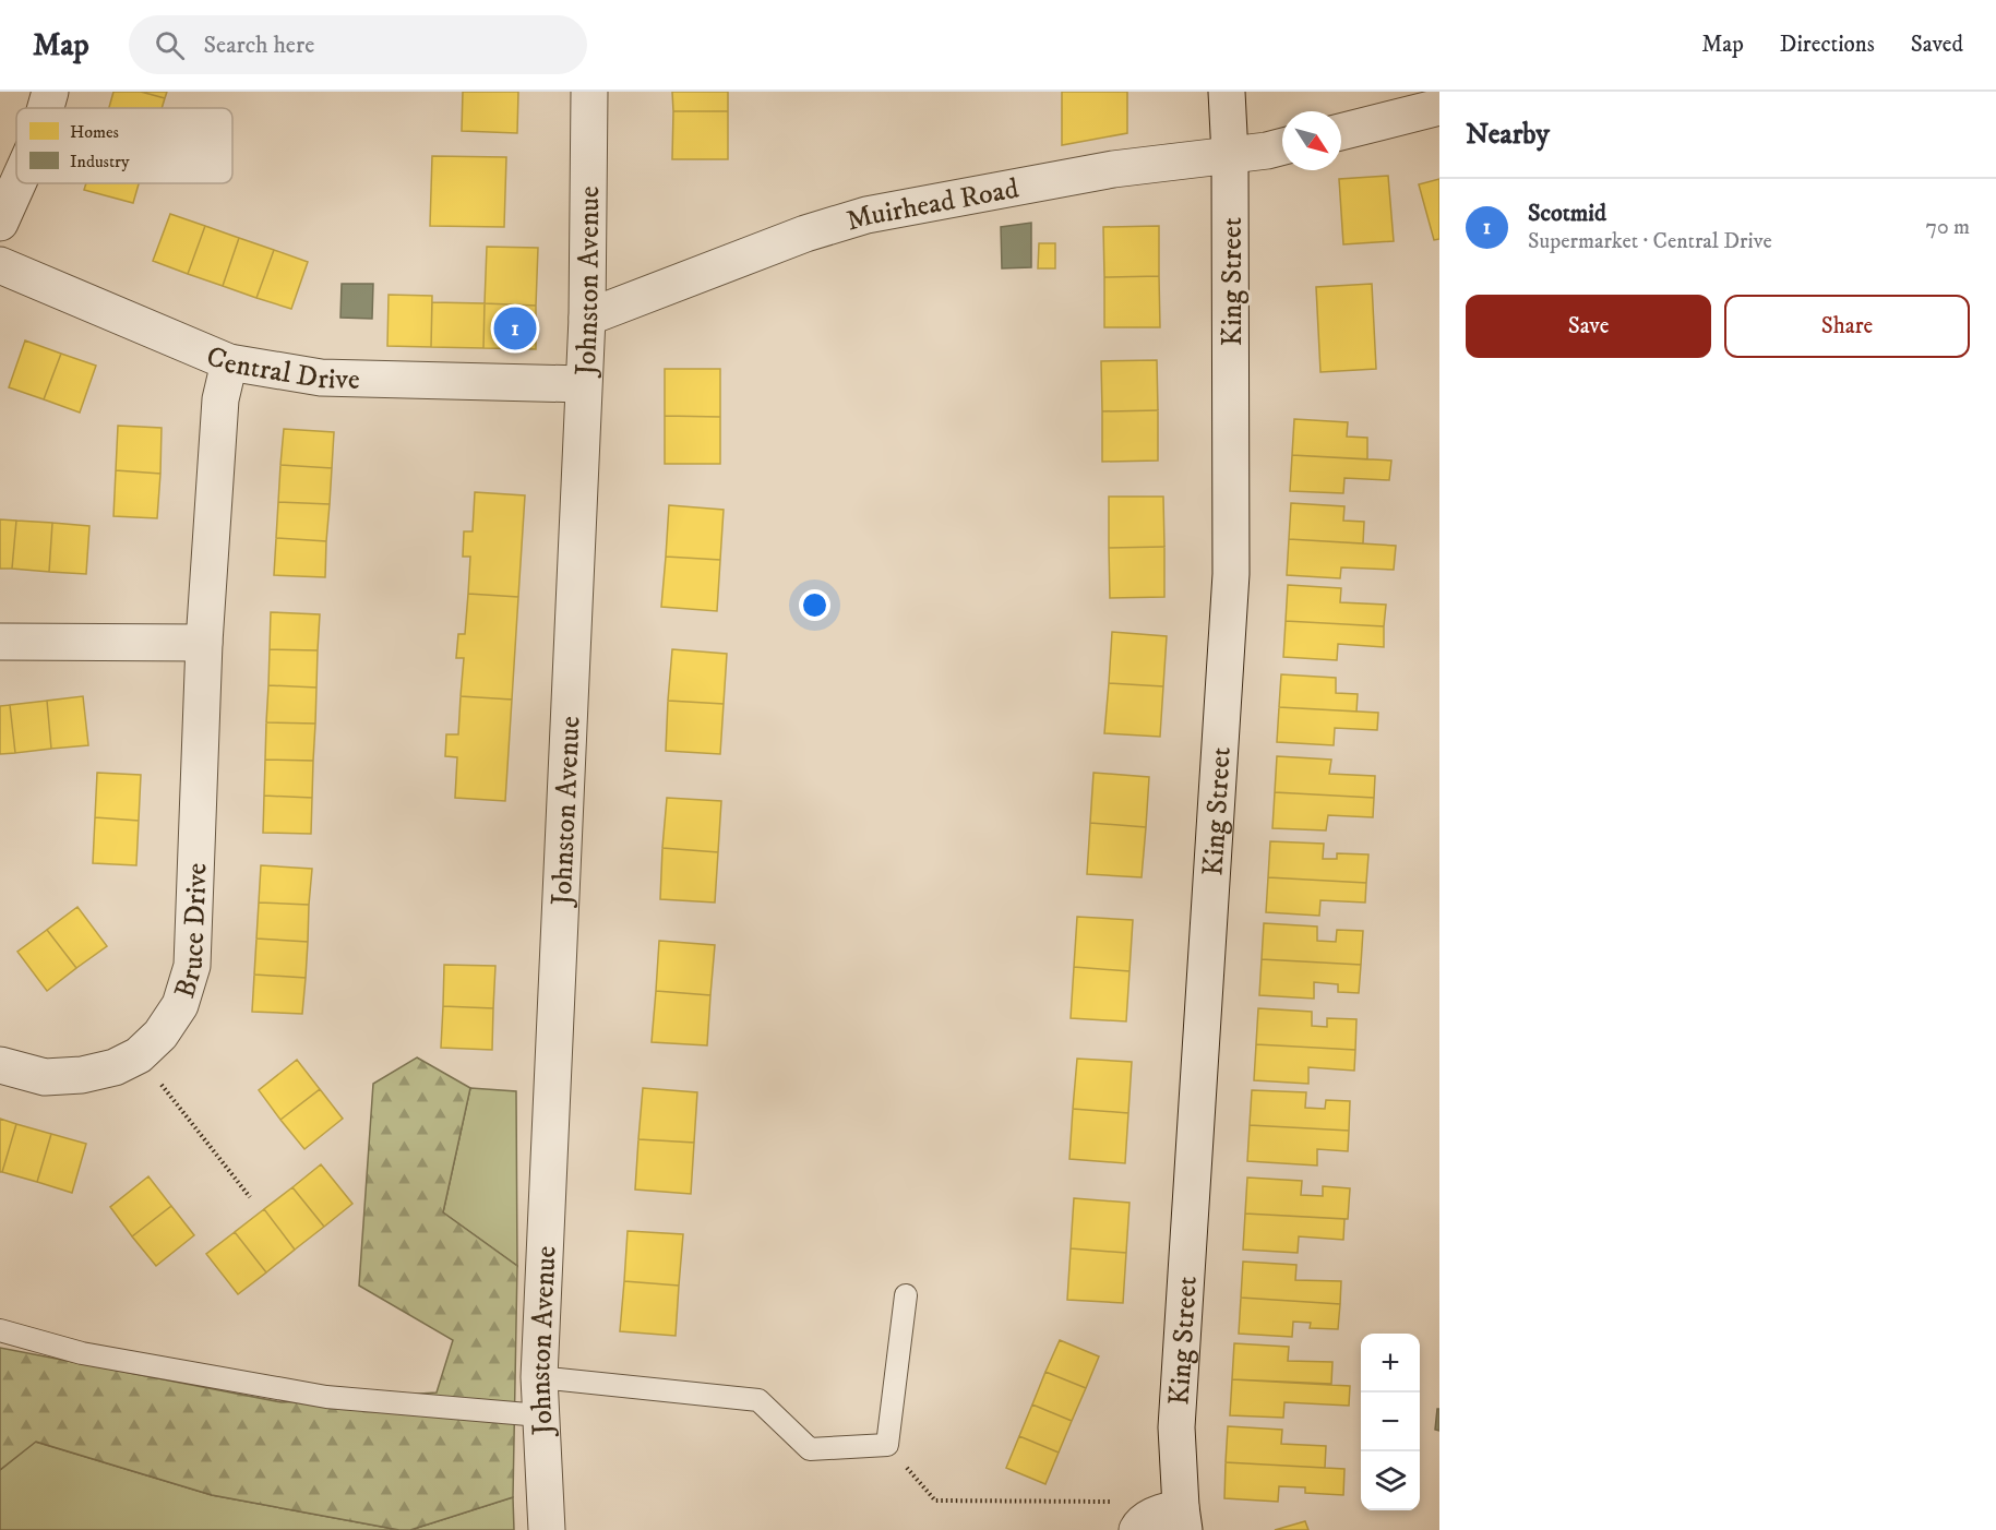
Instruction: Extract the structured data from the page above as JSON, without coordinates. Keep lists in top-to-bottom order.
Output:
{
  "streets": {
    "street": [
      "Muirhead Road",
      "Johnston Avenue",
      "King Street",
      "Central Drive",
      "Bruce Drive"
    ]
  },
  "crossings": [
    ["Muirhead Road", "Johnston Avenue"],
    ["Muirhead Road", "King Street"],
    ["Johnston Avenue", "Central Drive"],
    ["Central Drive", "Bruce Drive"]
  ],
  "legend": ["Homes", "Industry"],
  "north": "bottom right",
  "page": {
    "header": "Map",
    "search": "Search here",
    "nav": ["Map", "Directions", "Saved"],
    "heading": "Nearby",
    "list": [
      {
        "mark": "1",
        "name": "Scotmid",
        "note": "Supermarket · Central Drive",
        "value": "70 m"
      }
    ],
    "buttons": ["Save", "Share"],
    "pins": "1",
    "map_buttons": ["+", "−"]
  }
}
